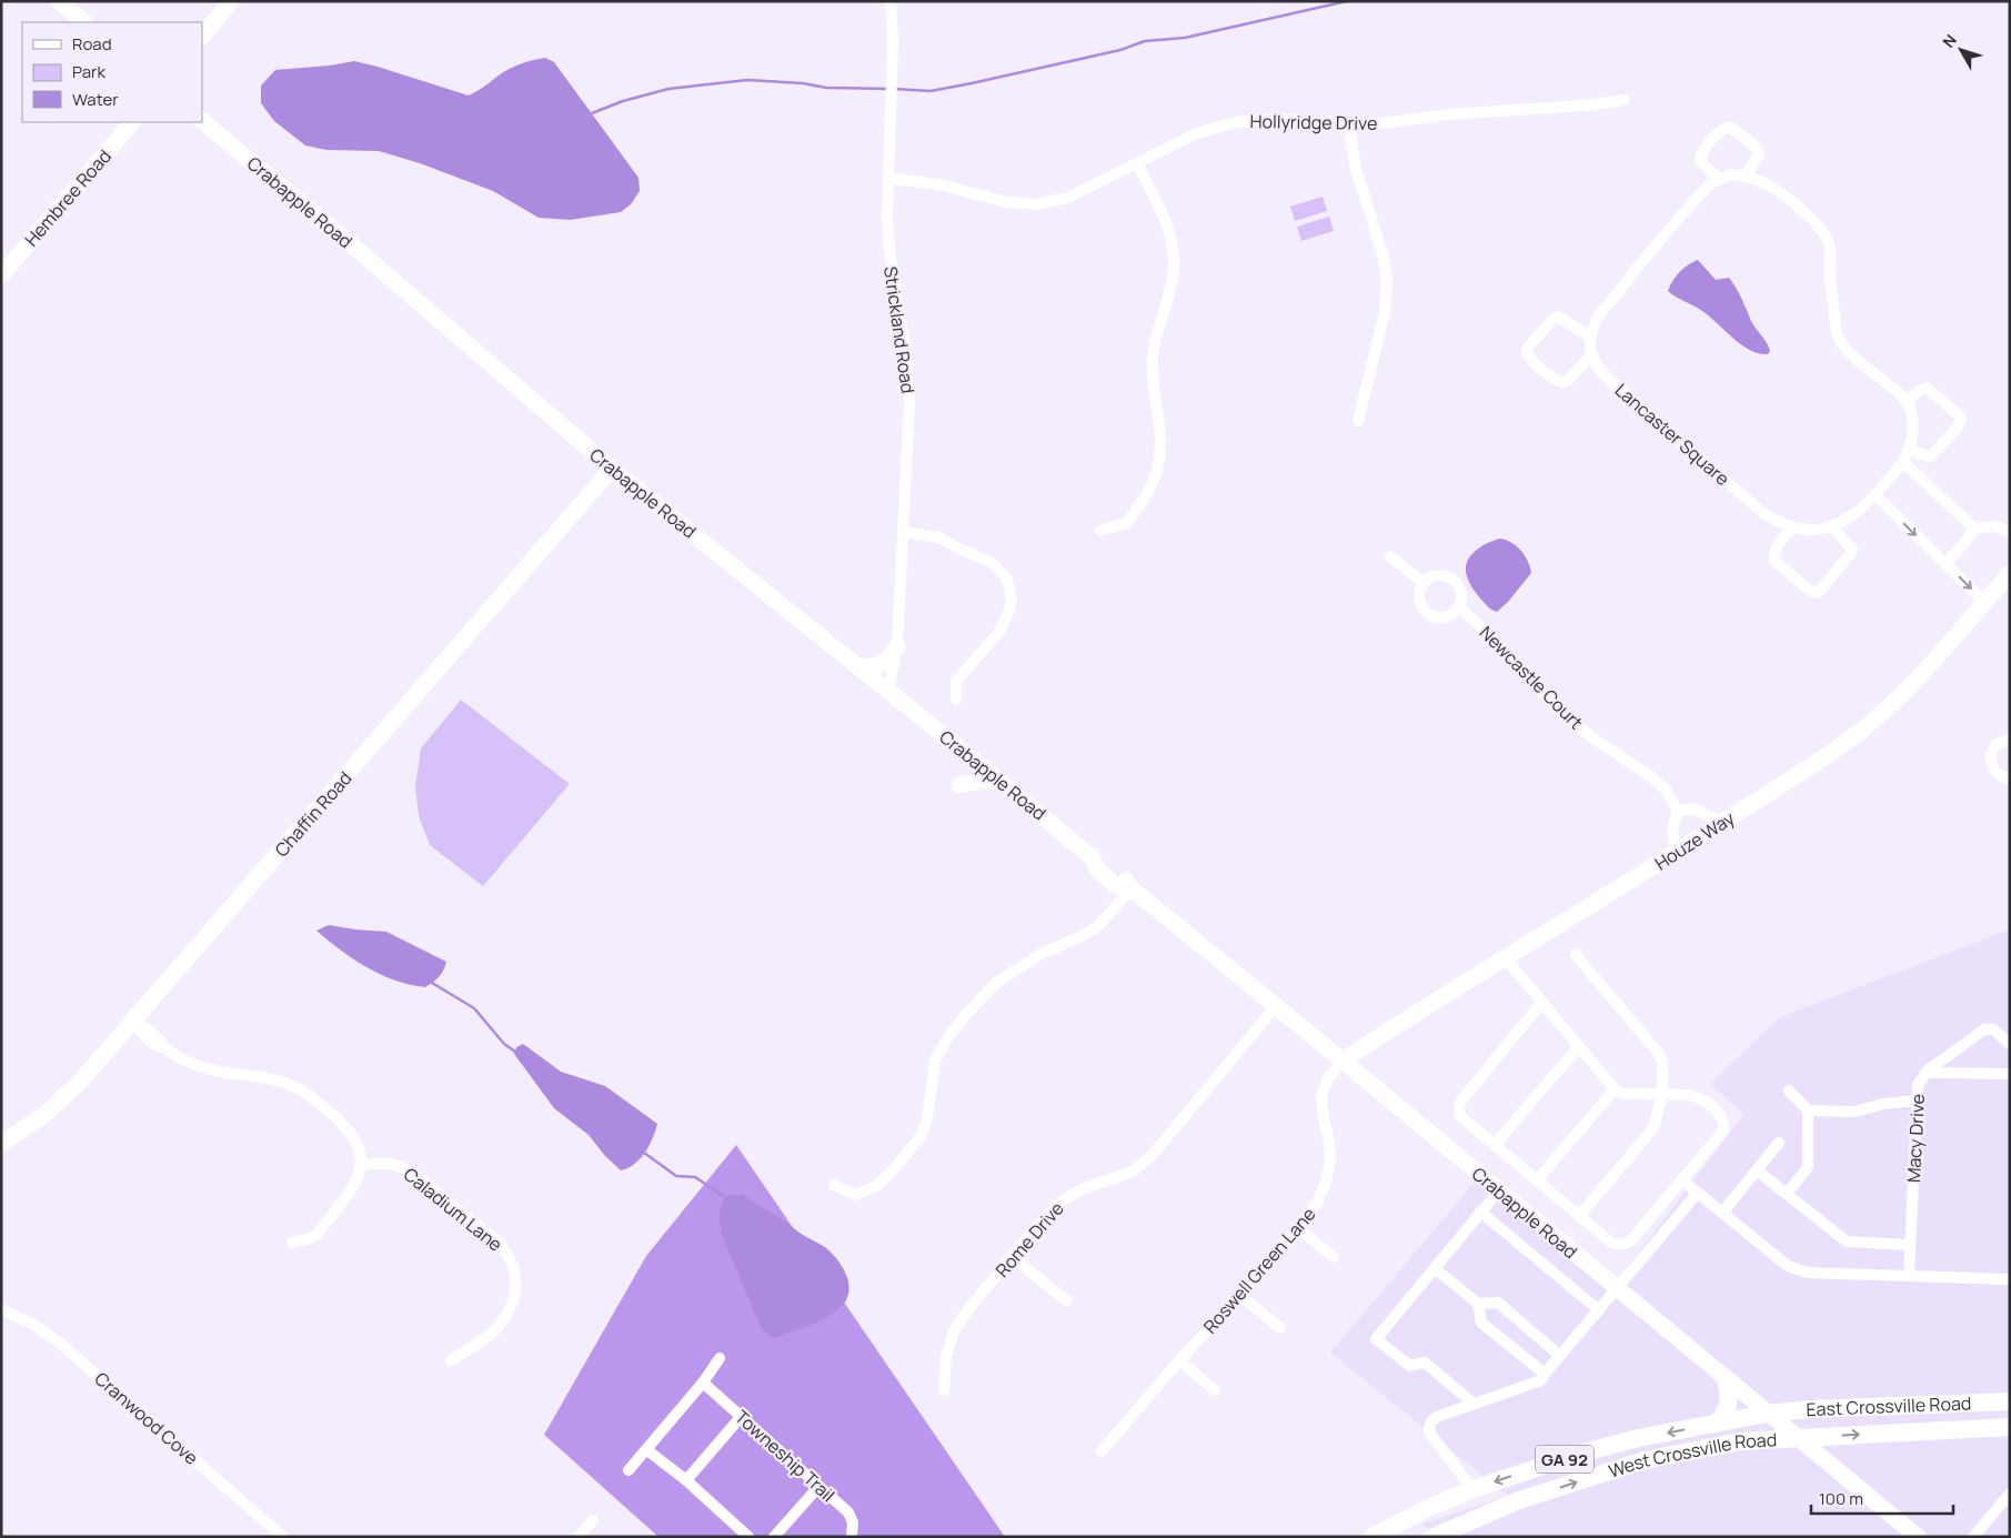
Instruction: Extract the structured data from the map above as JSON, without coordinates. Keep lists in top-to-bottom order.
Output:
{
  "streets": {
    "main road": ["East Crossville Road", "West Crossville Road", "GA 92"],
    "street": [
      "Hollyridge Drive",
      "Hembree Road",
      "Crabapple Road",
      "Strickland Road",
      "Lancaster Square",
      "Newcastle Court",
      "Chaffin Road",
      "Houze Way",
      "Macy Drive",
      "Caladium Lane",
      "Rome Drive",
      "Roswell Green Lane",
      "Cranwood Cove",
      "Towneship Trail"
    ]
  },
  "crossings": [
    ["Hollyridge Drive", "Strickland Road"],
    ["Crabapple Road", "Strickland Road"],
    ["Crabapple Road", "Chaffin Road"],
    ["Crabapple Road", "Houze Way"],
    ["Crabapple Road", "Rome Drive"],
    ["Crabapple Road", "Roswell Green Lane"],
    ["Crabapple Road", "East Crossville Road"],
    ["Crabapple Road", "West Crossville Road"],
    ["Houze Way", "Roswell Green Lane"],
    ["East Crossville Road", "West Crossville Road"]
  ],
  "legend": ["Road", "Park", "Water"],
  "scale_bar": "100 m",
  "north": "top left"
}
